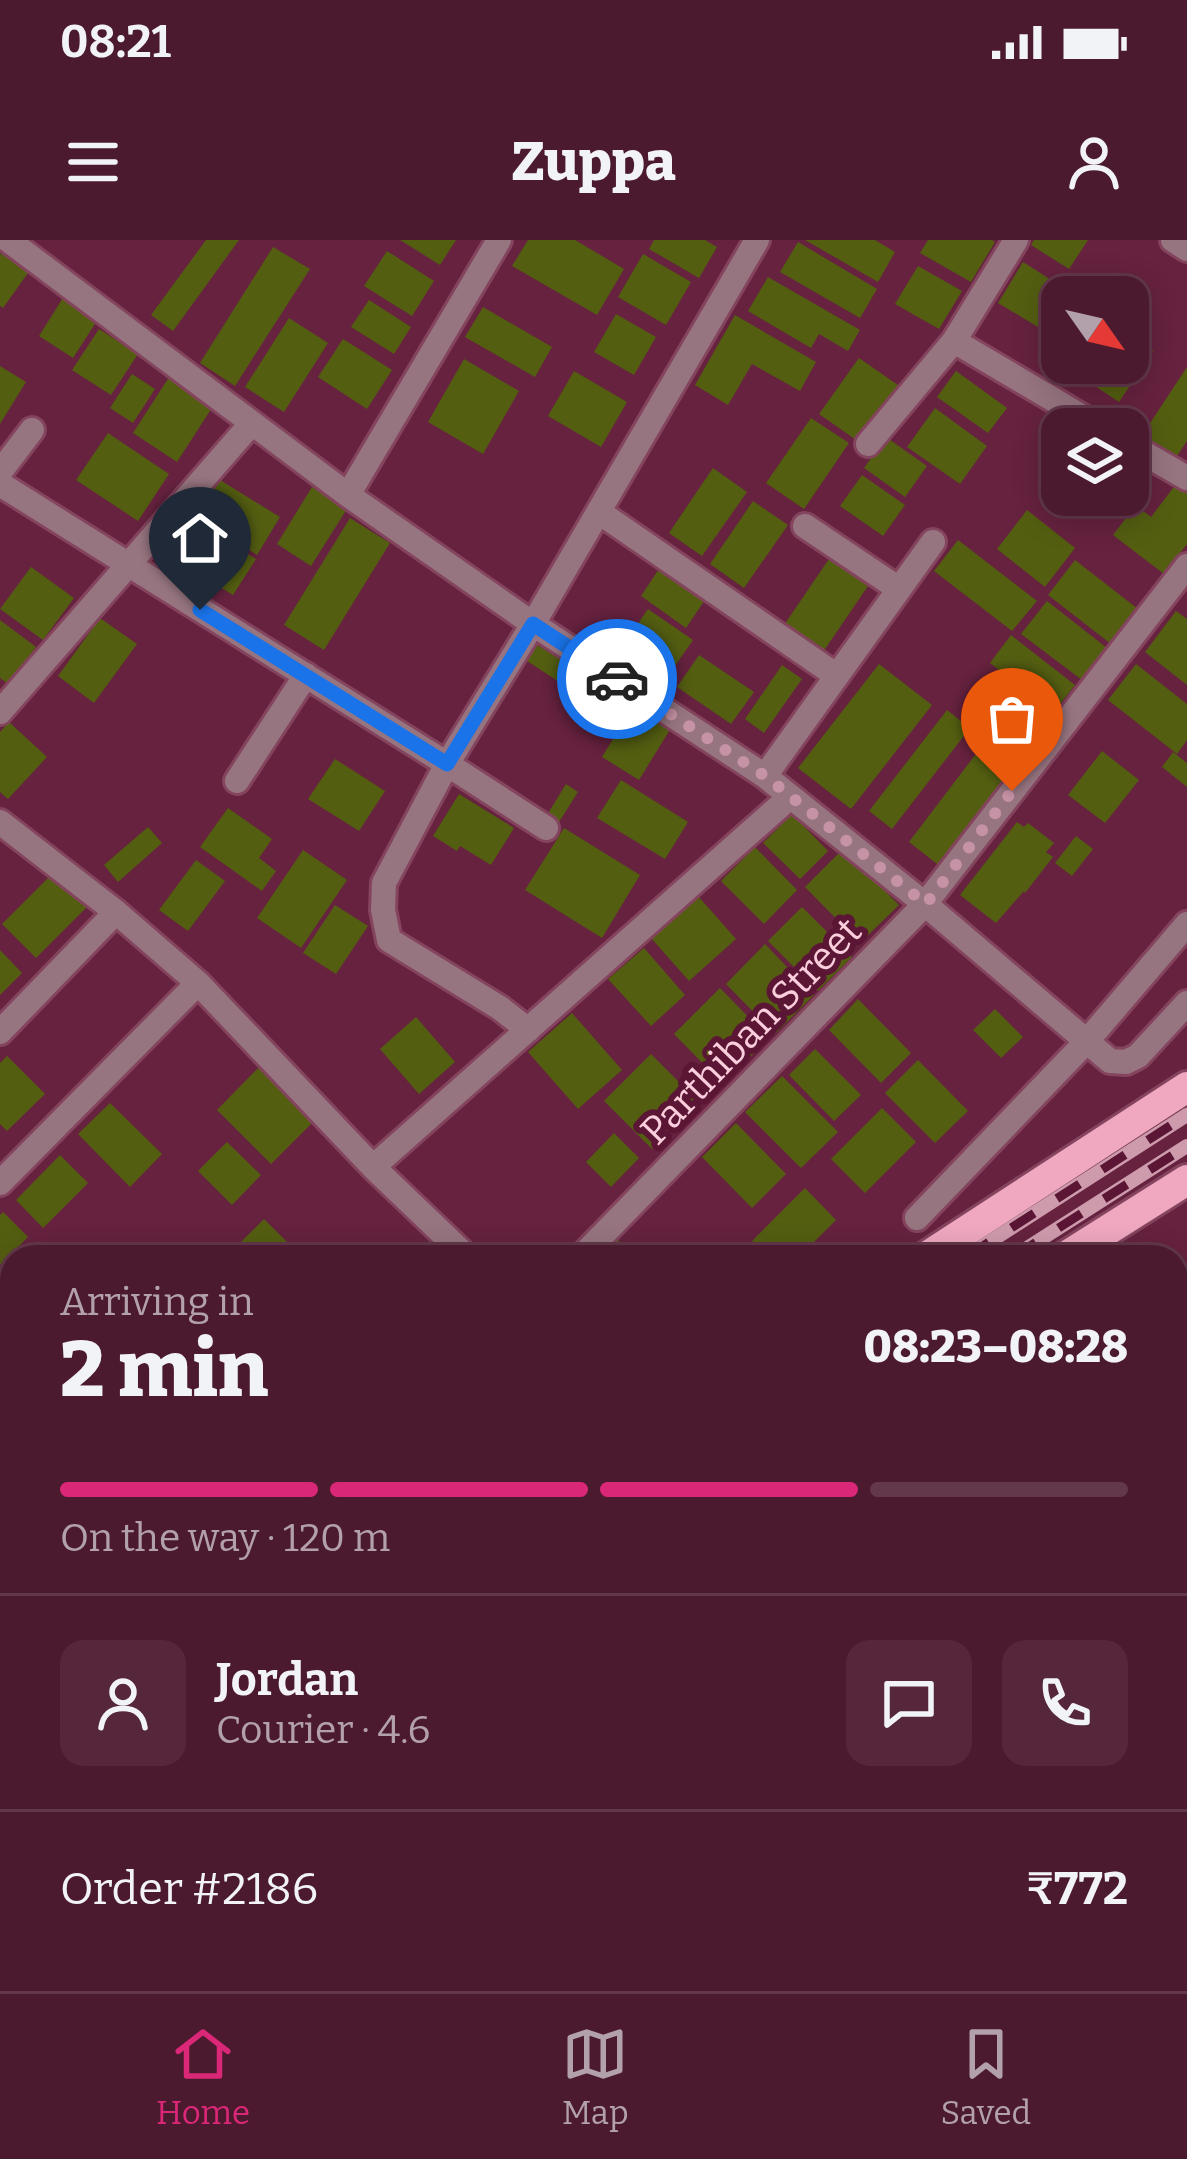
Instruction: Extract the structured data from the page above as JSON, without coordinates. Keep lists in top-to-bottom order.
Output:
{
  "streets": {
    "street": ["Parthiban Street"]
  },
  "north": "bottom right",
  "page": {
    "status": "08:21",
    "header": "Zuppa",
    "heading": ["2 min", "Arriving in", "08:23–08:28"],
    "panel": [
      "Jordan",
      "Courier · 4.6",
      "Order #2186",
      "₹772"
    ],
    "bar": "On the way · 120 m",
    "tabs": ["Home", "Map", "Saved"]
  }
}
